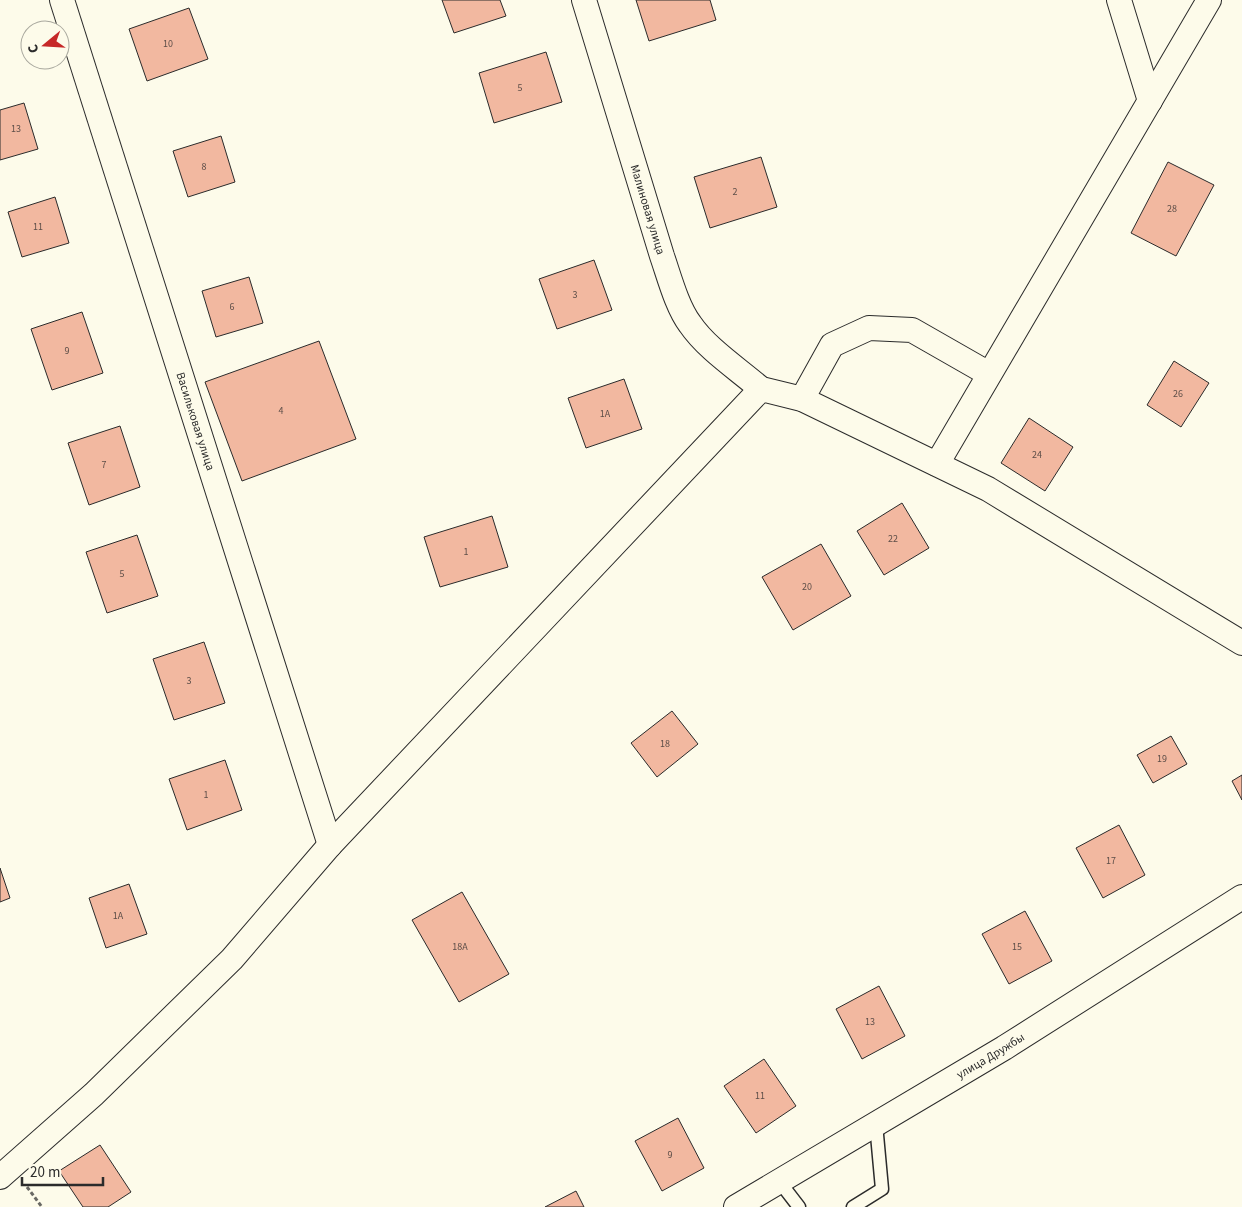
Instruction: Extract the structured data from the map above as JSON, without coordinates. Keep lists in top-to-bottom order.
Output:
{
  "streets": {
    "street": ["Малиновая улица", "Васильковая улица", "улица Дружбы"]
  },
  "house_numbers": [
    "10",
    "5",
    "13",
    "8",
    "2",
    "28",
    "11",
    "3",
    "6",
    "9",
    "26",
    "4",
    "1А",
    "24",
    "7",
    "22",
    "1",
    "5",
    "20",
    "3",
    "18",
    "19",
    "1",
    "17",
    "1А",
    "18А",
    "15",
    "13",
    "11",
    "9"
  ],
  "scale_bar": "20 m",
  "north": "left"
}
